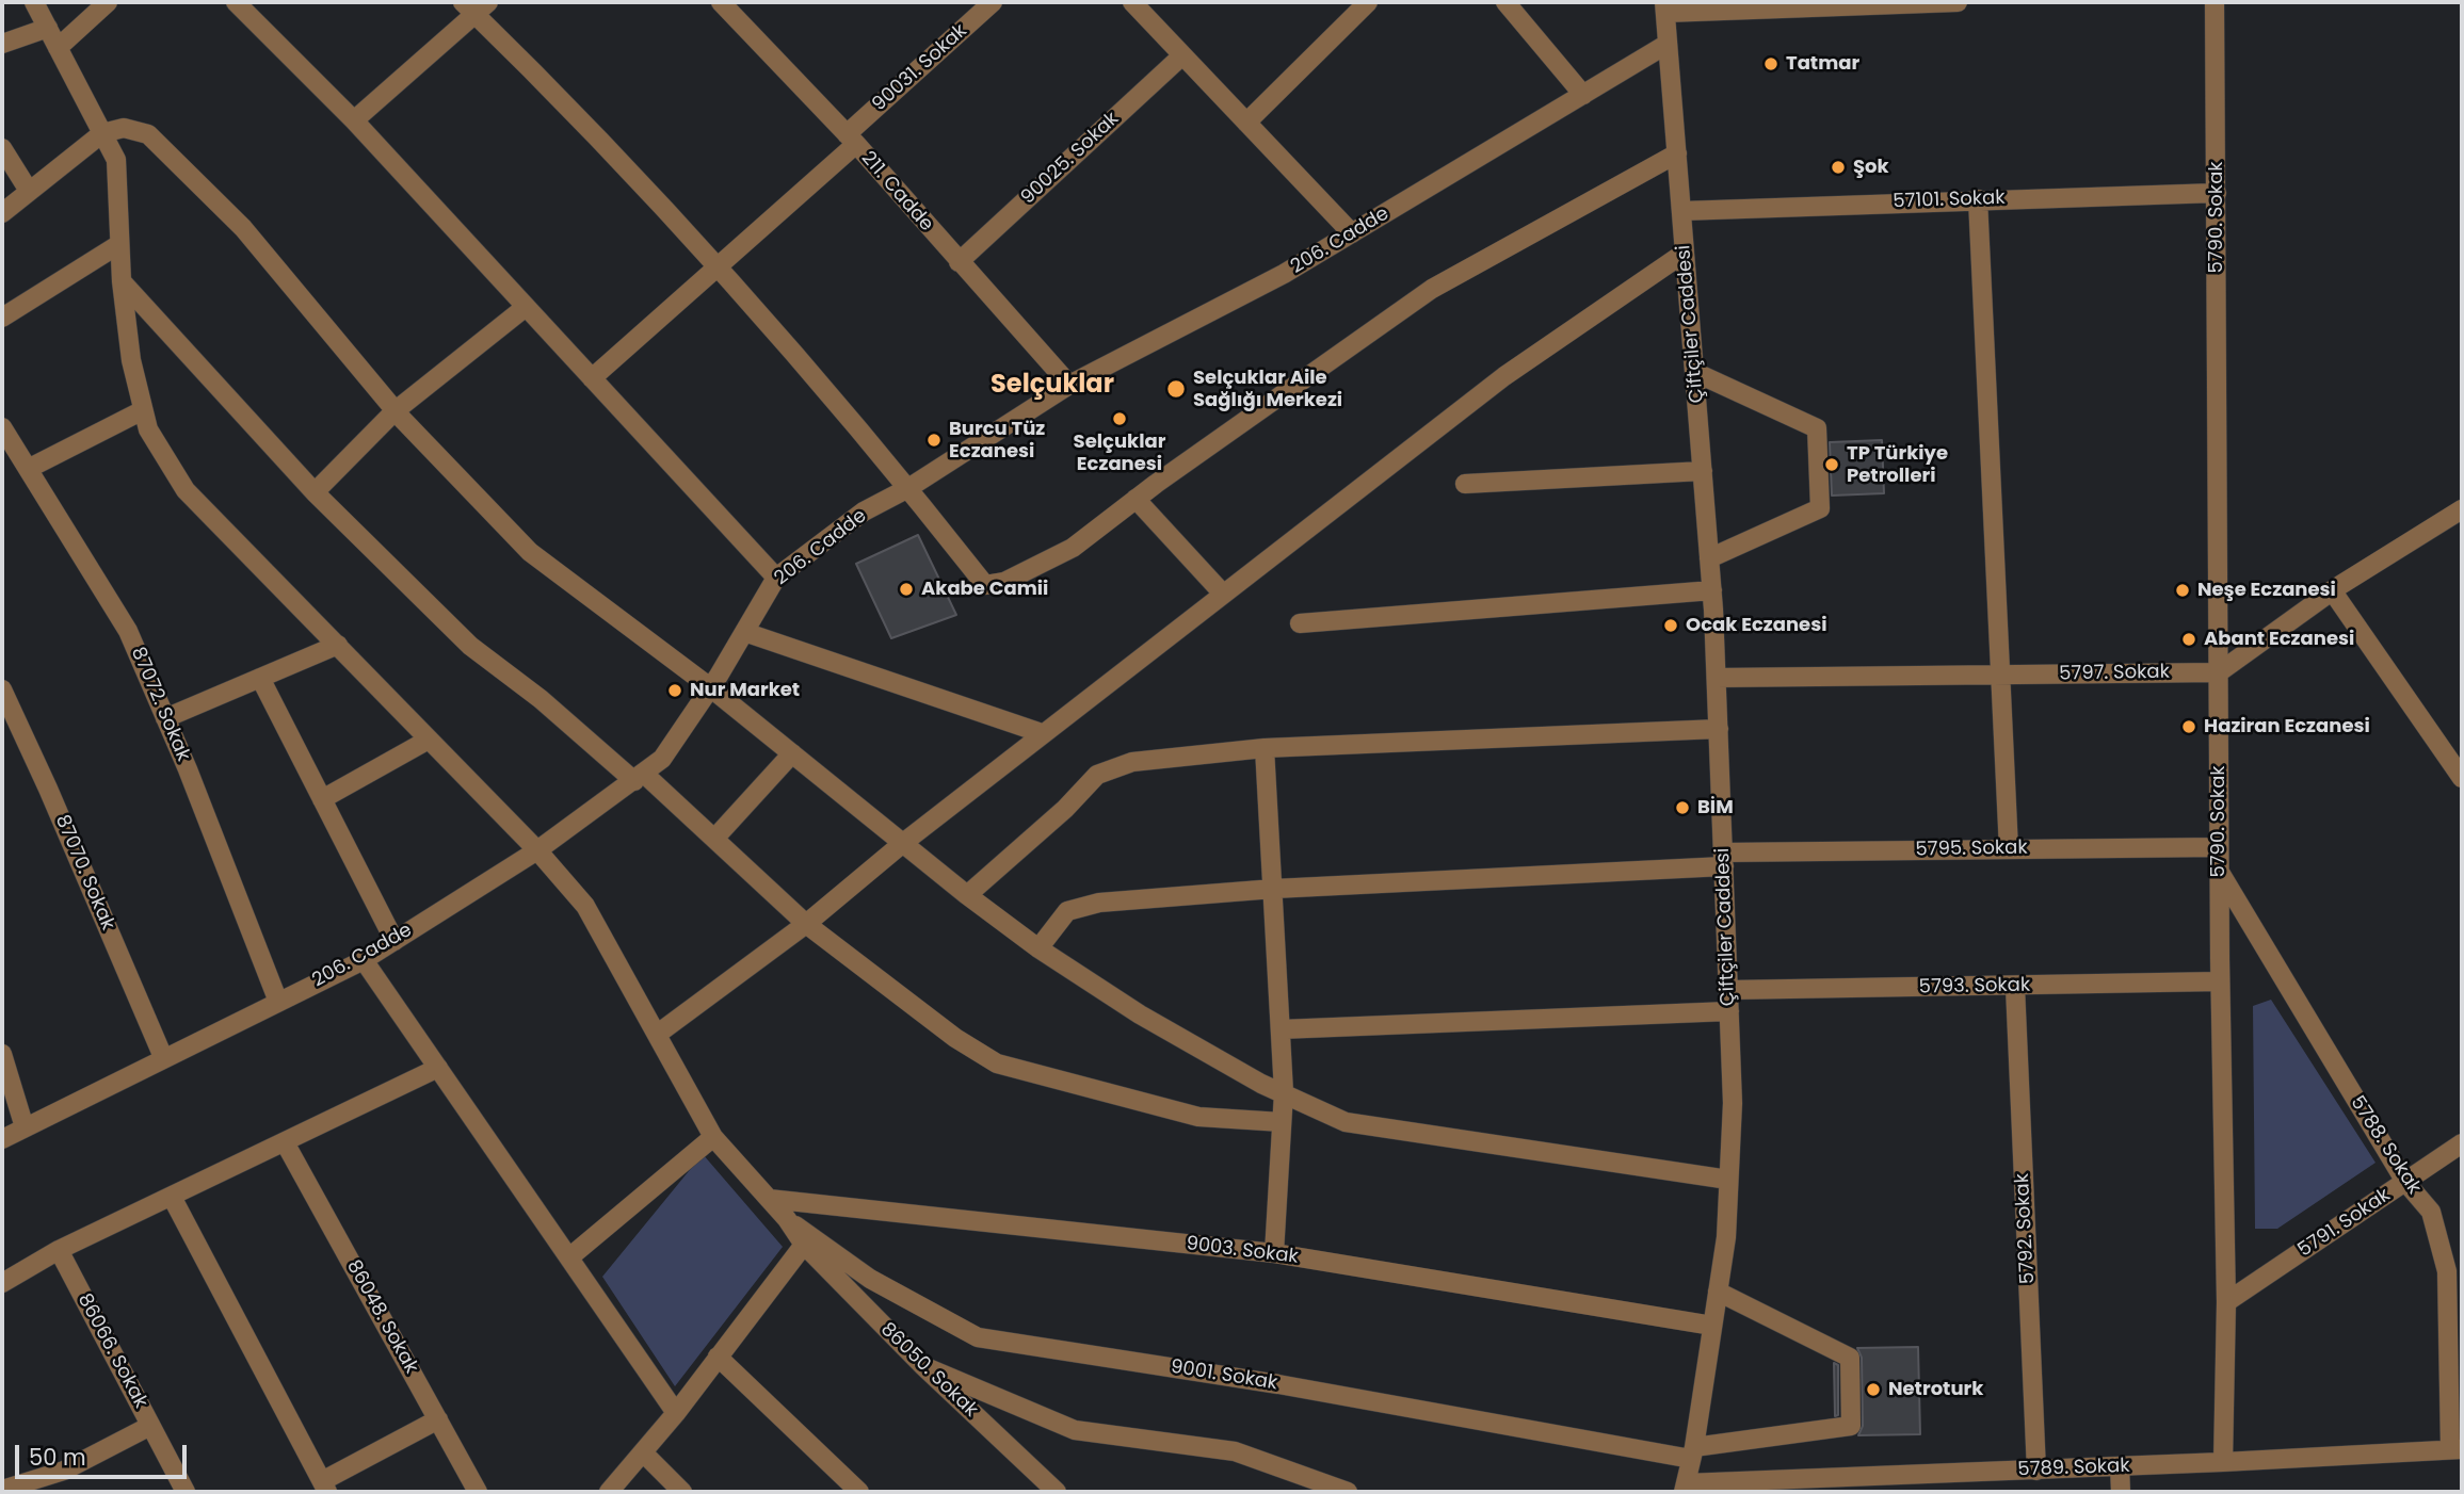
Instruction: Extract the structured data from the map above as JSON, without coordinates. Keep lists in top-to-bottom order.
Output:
{
  "streets": {
    "street": [
      "90031. Sokak",
      "90025. Sokak",
      "211. Cadde",
      "57101. Sokak",
      "5790. Sokak",
      "206. Cadde",
      "Çiftçiler Caddesi",
      "5797. Sokak",
      "87072. Sokak",
      "5795. Sokak",
      "87070. Sokak",
      "5793. Sokak",
      "5788. Sokak",
      "5791. Sokak",
      "5792. Sokak",
      "9003. Sokak",
      "86048. Sokak",
      "86066. Sokak",
      "86050. Sokak",
      "9001. Sokak",
      "5789. Sokak"
    ]
  },
  "crossings": [
    ["90031. Sokak", "211. Cadde"],
    ["90025. Sokak", "211. Cadde"],
    ["211. Cadde", "206. Cadde"],
    ["57101. Sokak", "5790. Sokak"],
    ["57101. Sokak", "Çiftçiler Caddesi"],
    ["5790. Sokak", "5797. Sokak"],
    ["5790. Sokak", "5795. Sokak"],
    ["5790. Sokak", "5793. Sokak"],
    ["5790. Sokak", "5788. Sokak"],
    ["5790. Sokak", "5791. Sokak"],
    ["5790. Sokak", "5789. Sokak"],
    ["206. Cadde", "Çiftçiler Caddesi"],
    ["206. Cadde", "87072. Sokak"],
    ["206. Cadde", "87070. Sokak"],
    ["Çiftçiler Caddesi", "5797. Sokak"],
    ["Çiftçiler Caddesi", "5795. Sokak"],
    ["Çiftçiler Caddesi", "5793. Sokak"],
    ["Çiftçiler Caddesi", "9003. Sokak"],
    ["Çiftçiler Caddesi", "9001. Sokak"],
    ["Çiftçiler Caddesi", "5789. Sokak"],
    ["5793. Sokak", "5792. Sokak"],
    ["5788. Sokak", "5791. Sokak"],
    ["5788. Sokak", "5789. Sokak"],
    ["5792. Sokak", "5789. Sokak"],
    ["86050. Sokak", "9001. Sokak"]
  ],
  "districts": ["Selçuklar"],
  "places": [
    "Tatmar",
    "Şok",
    "Selçuklar Aile Sağlığı Merkezi",
    "Selçuklar Eczanesi",
    "Burcu Tüz Eczanesi",
    "TP Türkiye Petrolleri",
    "Akabe Camii",
    "Neşe Eczanesi",
    "Ocak Eczanesi",
    "Abant Eczanesi",
    "Nur Market",
    "Haziran Eczanesi",
    "BİM",
    "Netroturk"
  ],
  "scale_bar": "50 m"
}
